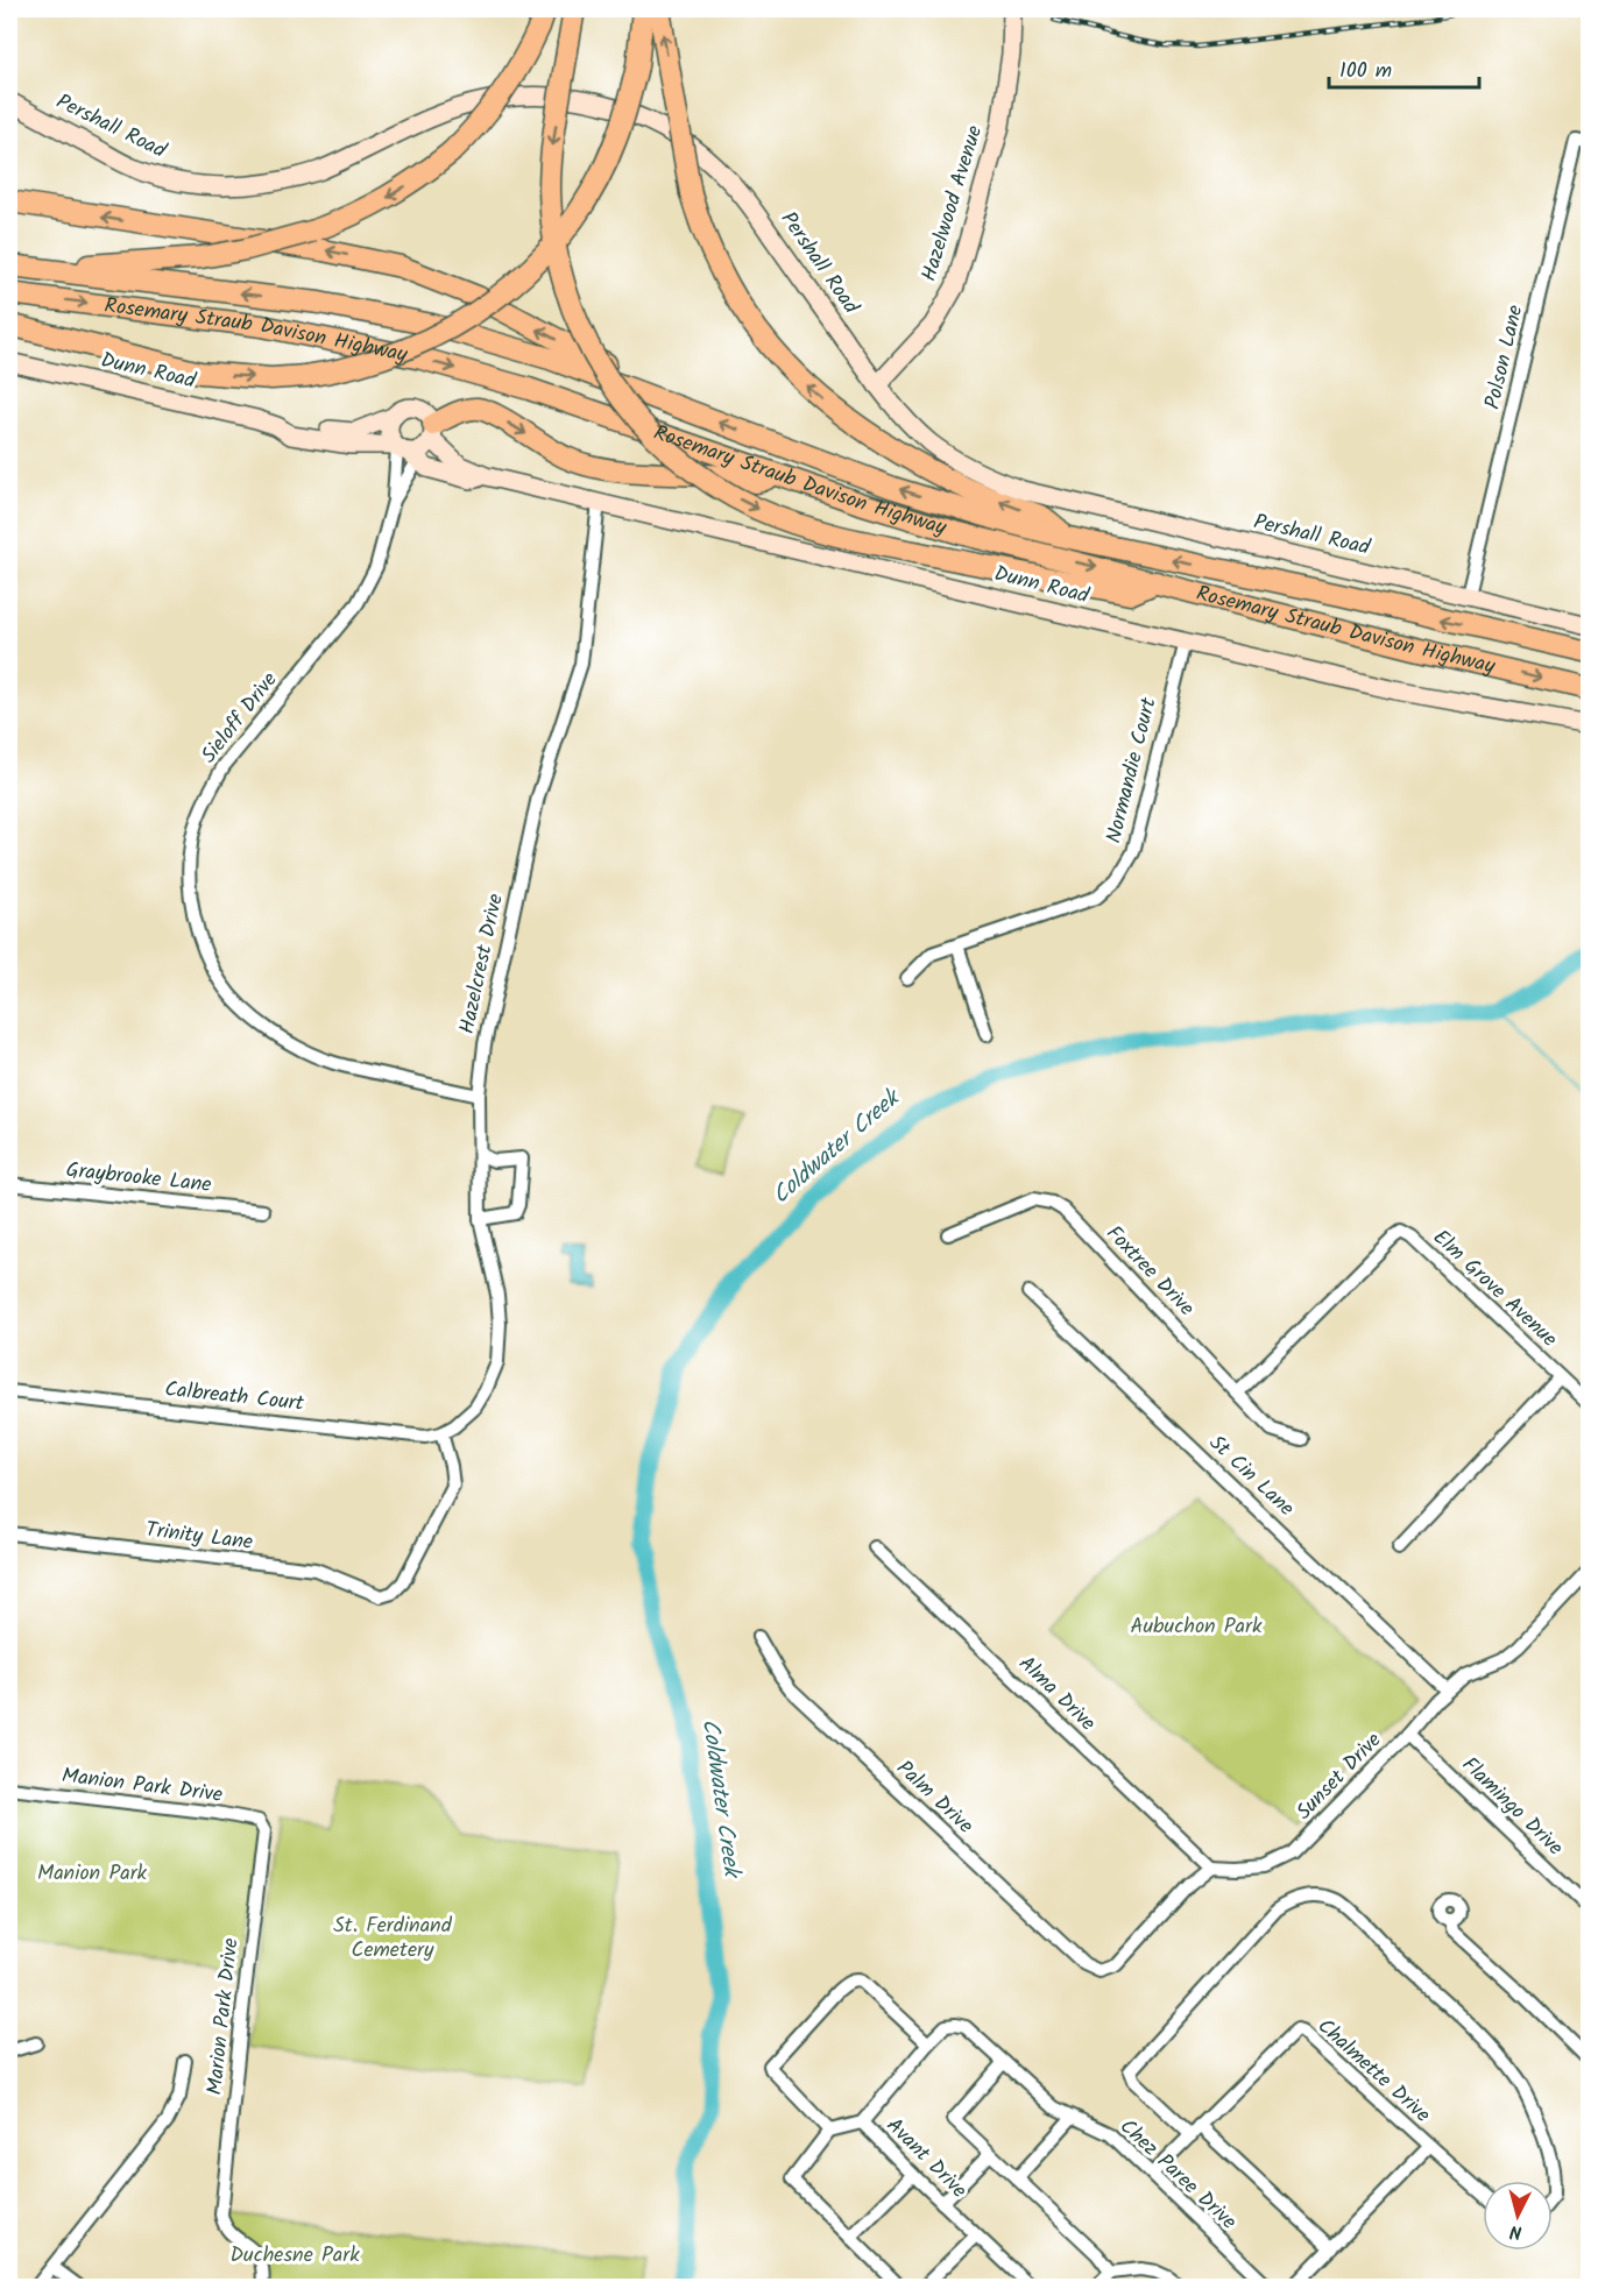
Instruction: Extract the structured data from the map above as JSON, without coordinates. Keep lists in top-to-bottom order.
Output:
{
  "streets": {
    "highway": ["Rosemary Straub Davison Highway"],
    "street": [
      "Pershall Road",
      "Hazelwood Avenue",
      "Polson Lane",
      "Dunn Road",
      "Sieloff Drive",
      "Normandie Court",
      "Hazelcrest Drive",
      "Graybrooke Lane",
      "Foxtree Drive",
      "Elm Grove Avenue",
      "Calbreath Court",
      "St Cin Lane",
      "Trinity Lane",
      "Alma Drive",
      "Sunset Drive",
      "Manion Park Drive",
      "Palm Drive",
      "Flamingo Drive",
      "Marion Park Drive",
      "Chalmette Drive",
      "Avant Drive",
      "Chez Paree Drive"
    ]
  },
  "crossings": [
    ["Pershall Road", "Hazelwood Avenue"],
    ["Pershall Road", "Polson Lane"],
    ["Dunn Road", "Sieloff Drive"],
    ["Dunn Road", "Normandie Court"],
    ["Dunn Road", "Hazelcrest Drive"],
    ["Sieloff Drive", "Hazelcrest Drive"],
    ["Hazelcrest Drive", "Calbreath Court"],
    ["Foxtree Drive", "Elm Grove Avenue"],
    ["Calbreath Court", "Trinity Lane"],
    ["St Cin Lane", "Sunset Drive"],
    ["Alma Drive", "Sunset Drive"],
    ["Alma Drive", "Palm Drive"],
    ["Sunset Drive", "Palm Drive"],
    ["Sunset Drive", "Flamingo Drive"],
    ["Manion Park Drive", "Marion Park Drive"],
    ["Chalmette Drive", "Chez Paree Drive"],
    ["Avant Drive", "Chez Paree Drive"]
  ],
  "water": ["Coldwater Creek"],
  "parks": [
    "Aubuchon Park",
    "Manion Park",
    "St. Ferdinand Cemetery",
    "Duchesne Park"
  ],
  "scale_bar": "100 m",
  "north": "bottom"
}
